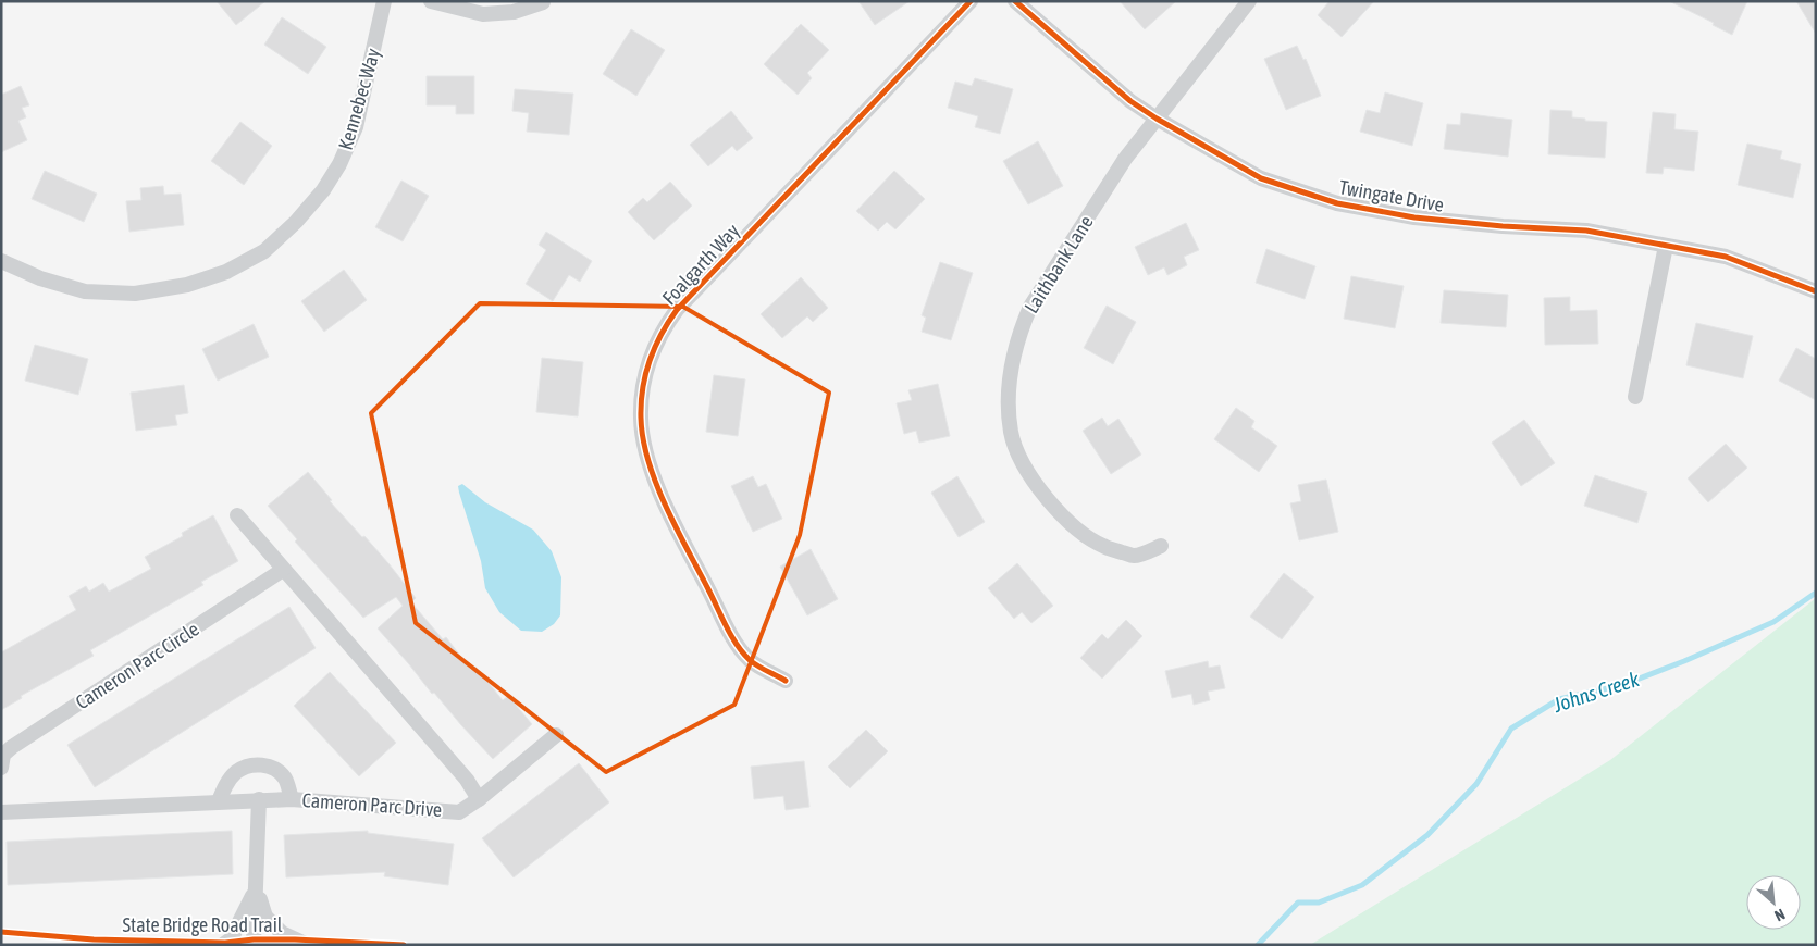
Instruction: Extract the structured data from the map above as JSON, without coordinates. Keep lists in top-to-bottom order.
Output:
{
  "streets": {
    "street": [
      "Kennebec Way",
      "Twingate Drive",
      "Foalgarth Way",
      "Laithbank Lane",
      "Cameron Parc Circle",
      "Cameron Parc Drive"
    ],
    "cycle path": ["State Bridge Road Trail"]
  },
  "crossings": [
    ["Twingate Drive", "Laithbank Lane"]
  ],
  "water": ["Johns Creek"],
  "north": "bottom right"
}
